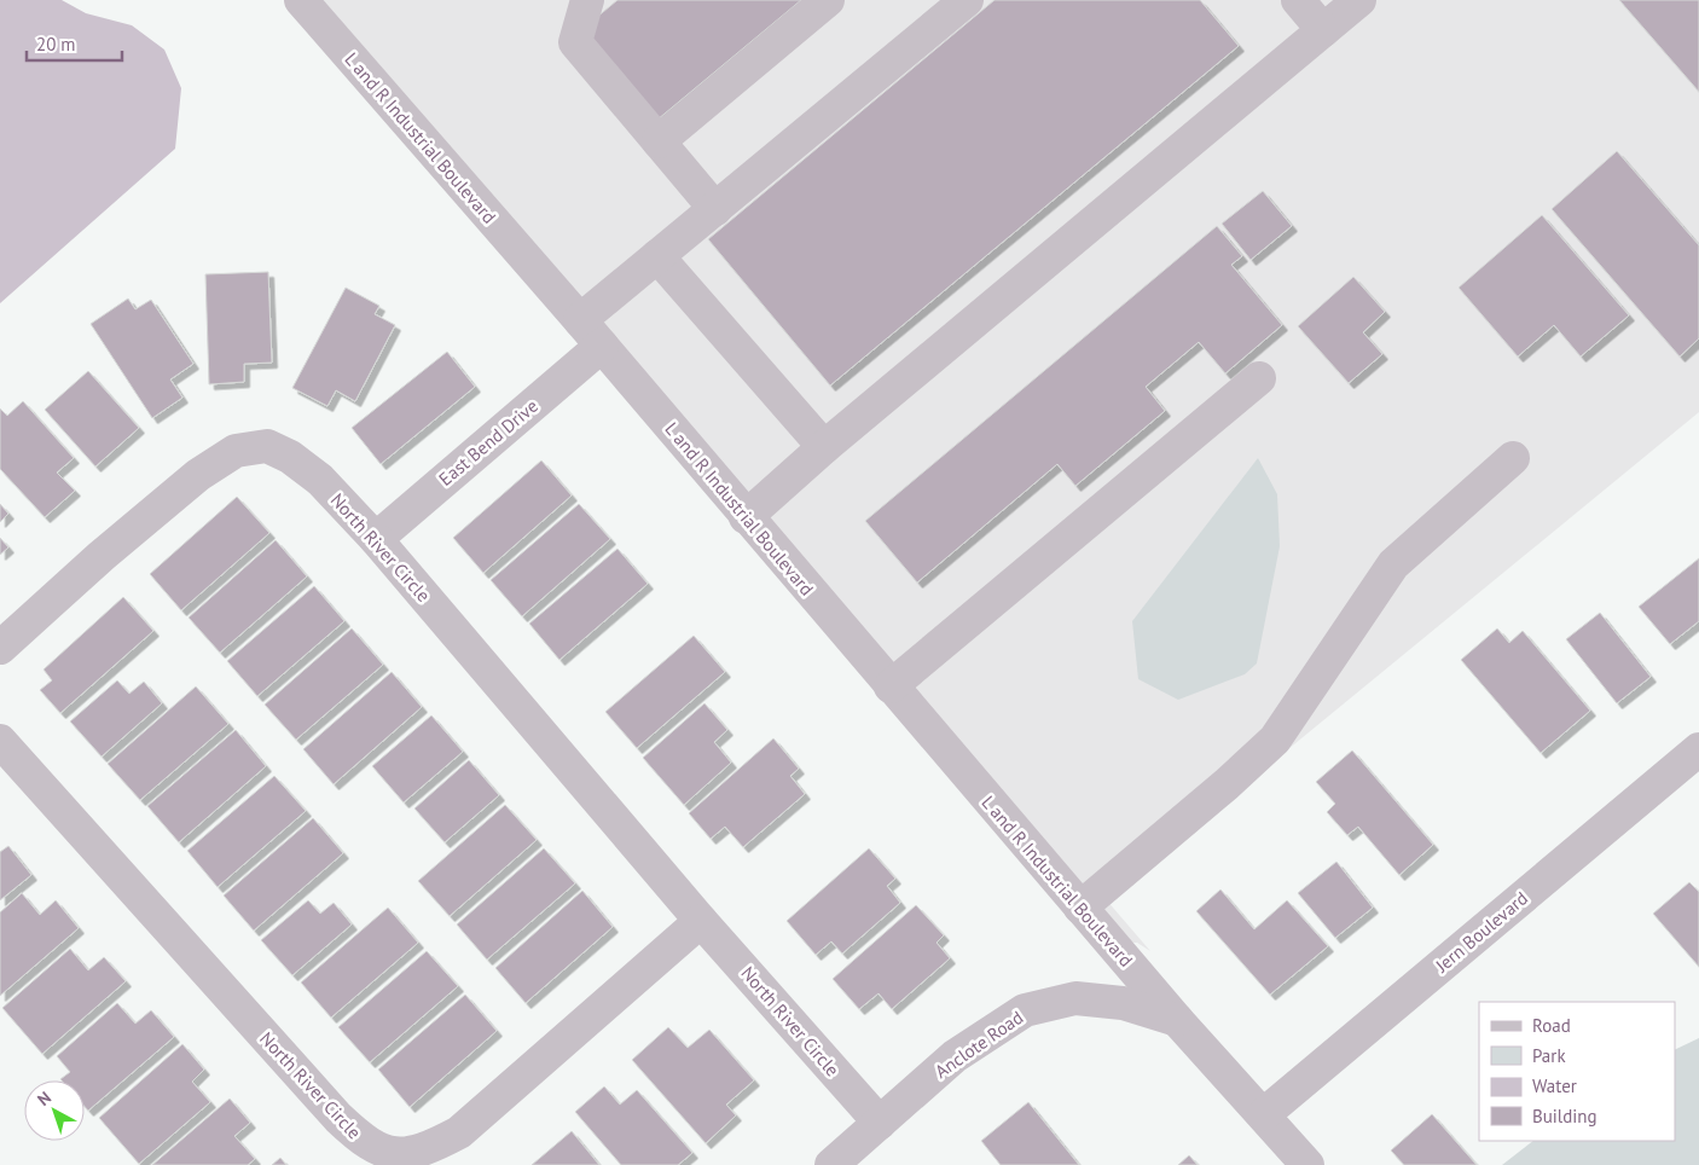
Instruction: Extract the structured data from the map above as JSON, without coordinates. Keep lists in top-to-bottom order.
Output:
{
  "streets": {
    "street": [
      "L and R Industrial Boulevard",
      "East Bend Drive",
      "North River Circle",
      "Jern Boulevard",
      "Anclote Road"
    ]
  },
  "crossings": [
    ["L and R Industrial Boulevard", "East Bend Drive"],
    ["L and R Industrial Boulevard", "Anclote Road"],
    ["East Bend Drive", "North River Circle"],
    ["North River Circle", "Anclote Road"]
  ],
  "legend": [
    "Road",
    "Park",
    "Water",
    "Building"
  ],
  "scale_bar": "20 m",
  "north": "top left"
}
